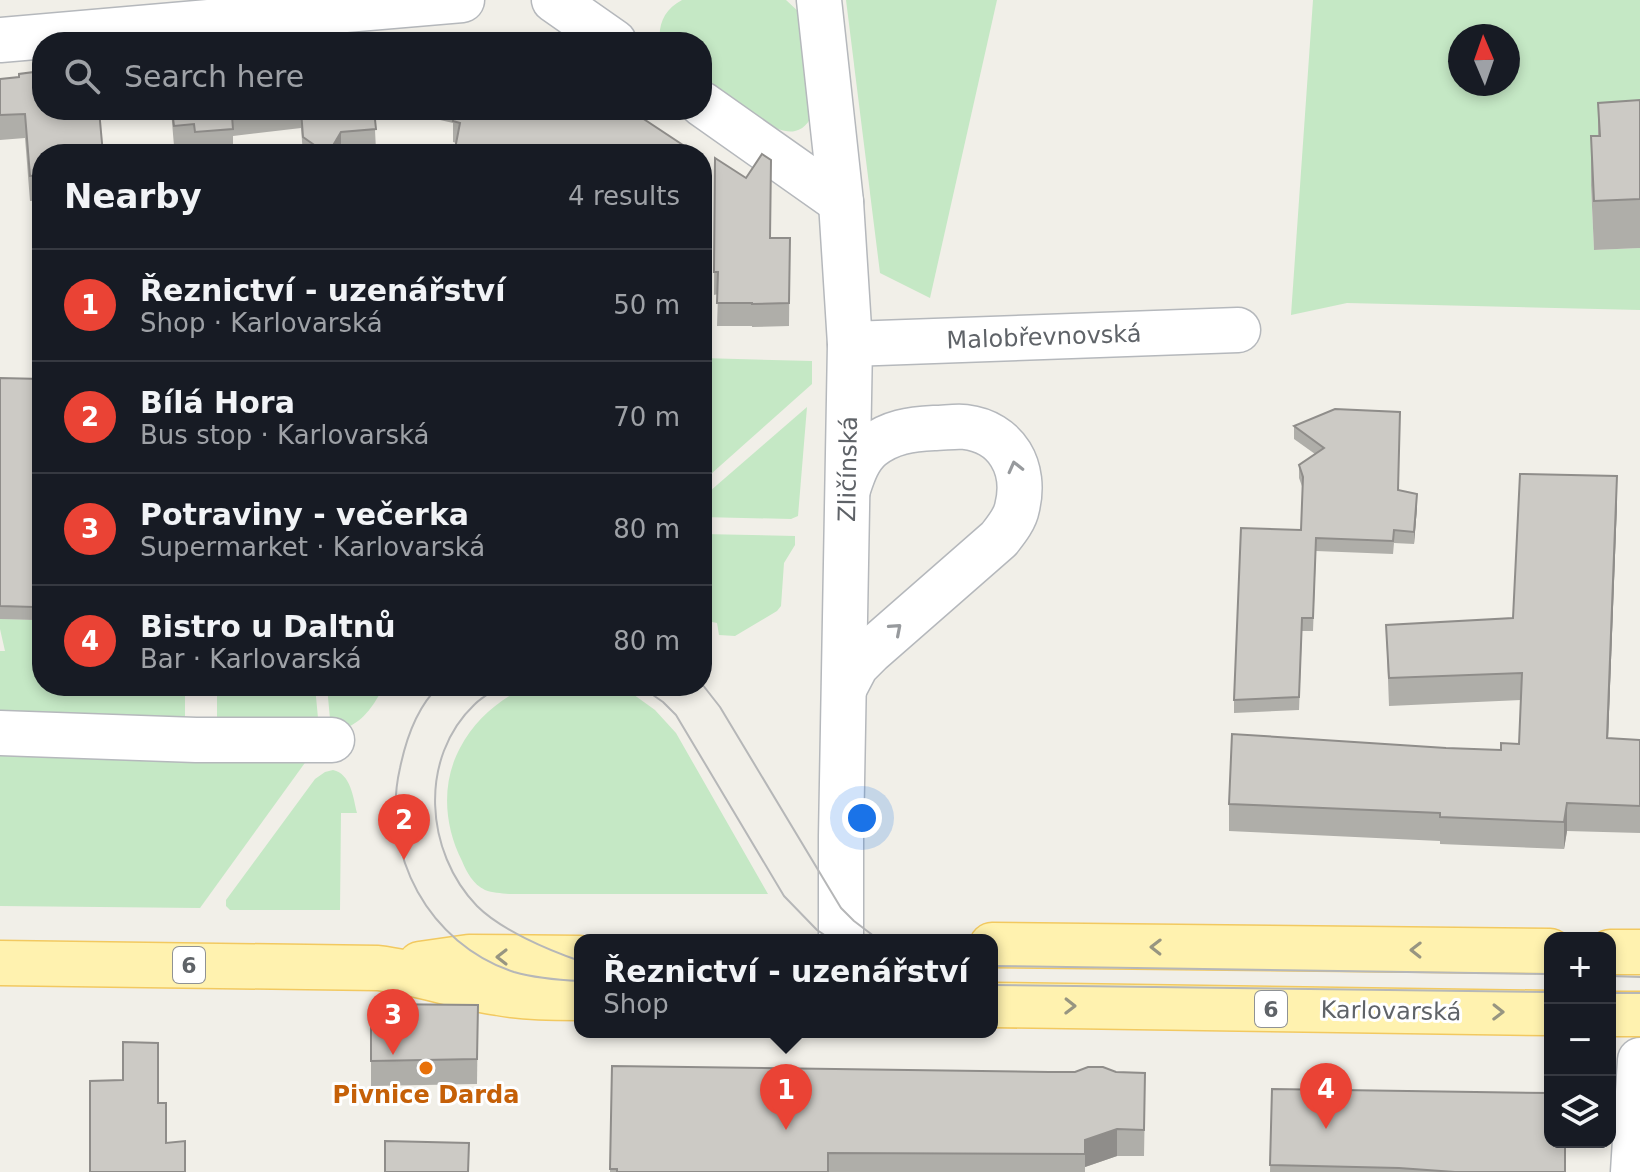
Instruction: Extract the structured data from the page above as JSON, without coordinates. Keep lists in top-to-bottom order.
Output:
{
  "streets": {
    "main road": ["6", "Karlovarská"],
    "street": ["Malobřevnovská", "Zličínská"]
  },
  "crossings": [
    ["Malobřevnovská", "Zličínská"]
  ],
  "places": ["Pivnice Darda"],
  "north": "top",
  "page": {
    "search": "Search here",
    "heading": ["Nearby", "4 results"],
    "list": [
      {
        "mark": "1",
        "name": "Řeznictví - uzenářství",
        "note": "Shop · Karlovarská",
        "value": "50 m"
      },
      {
        "mark": "2",
        "name": "Bílá Hora",
        "note": "Bus stop · Karlovarská",
        "value": "70 m"
      },
      {
        "mark": "3",
        "name": "Potraviny - večerka",
        "note": "Supermarket · Karlovarská",
        "value": "80 m"
      },
      {
        "mark": "4",
        "name": "Bistro u Daltnů",
        "note": "Bar · Karlovarská",
        "value": "80 m"
      }
    ],
    "pins": [
      "2",
      "3",
      "4",
      "1"
    ],
    "map_buttons": ["+", "−"],
    "popup": ["Řeznictví - uzenářství", "Shop"]
  }
}
